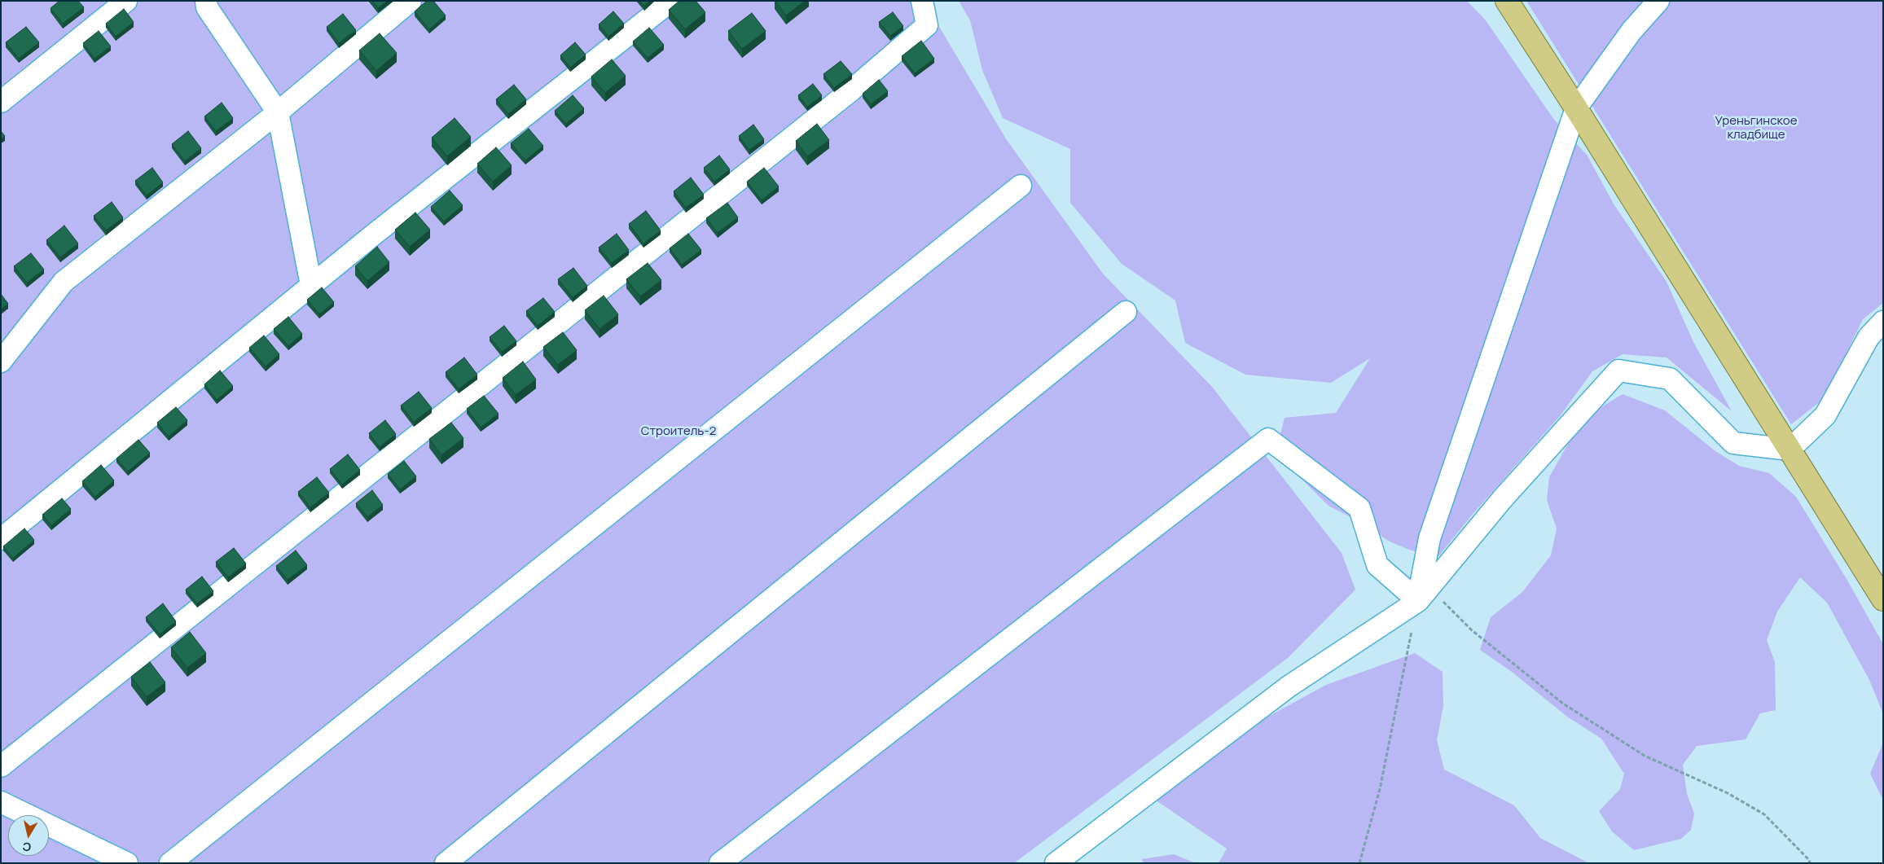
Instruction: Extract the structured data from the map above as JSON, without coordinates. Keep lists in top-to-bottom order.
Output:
{
  "parks": ["Уреньгинское кладбище", "Строитель-2"],
  "north": "bottom"
}
